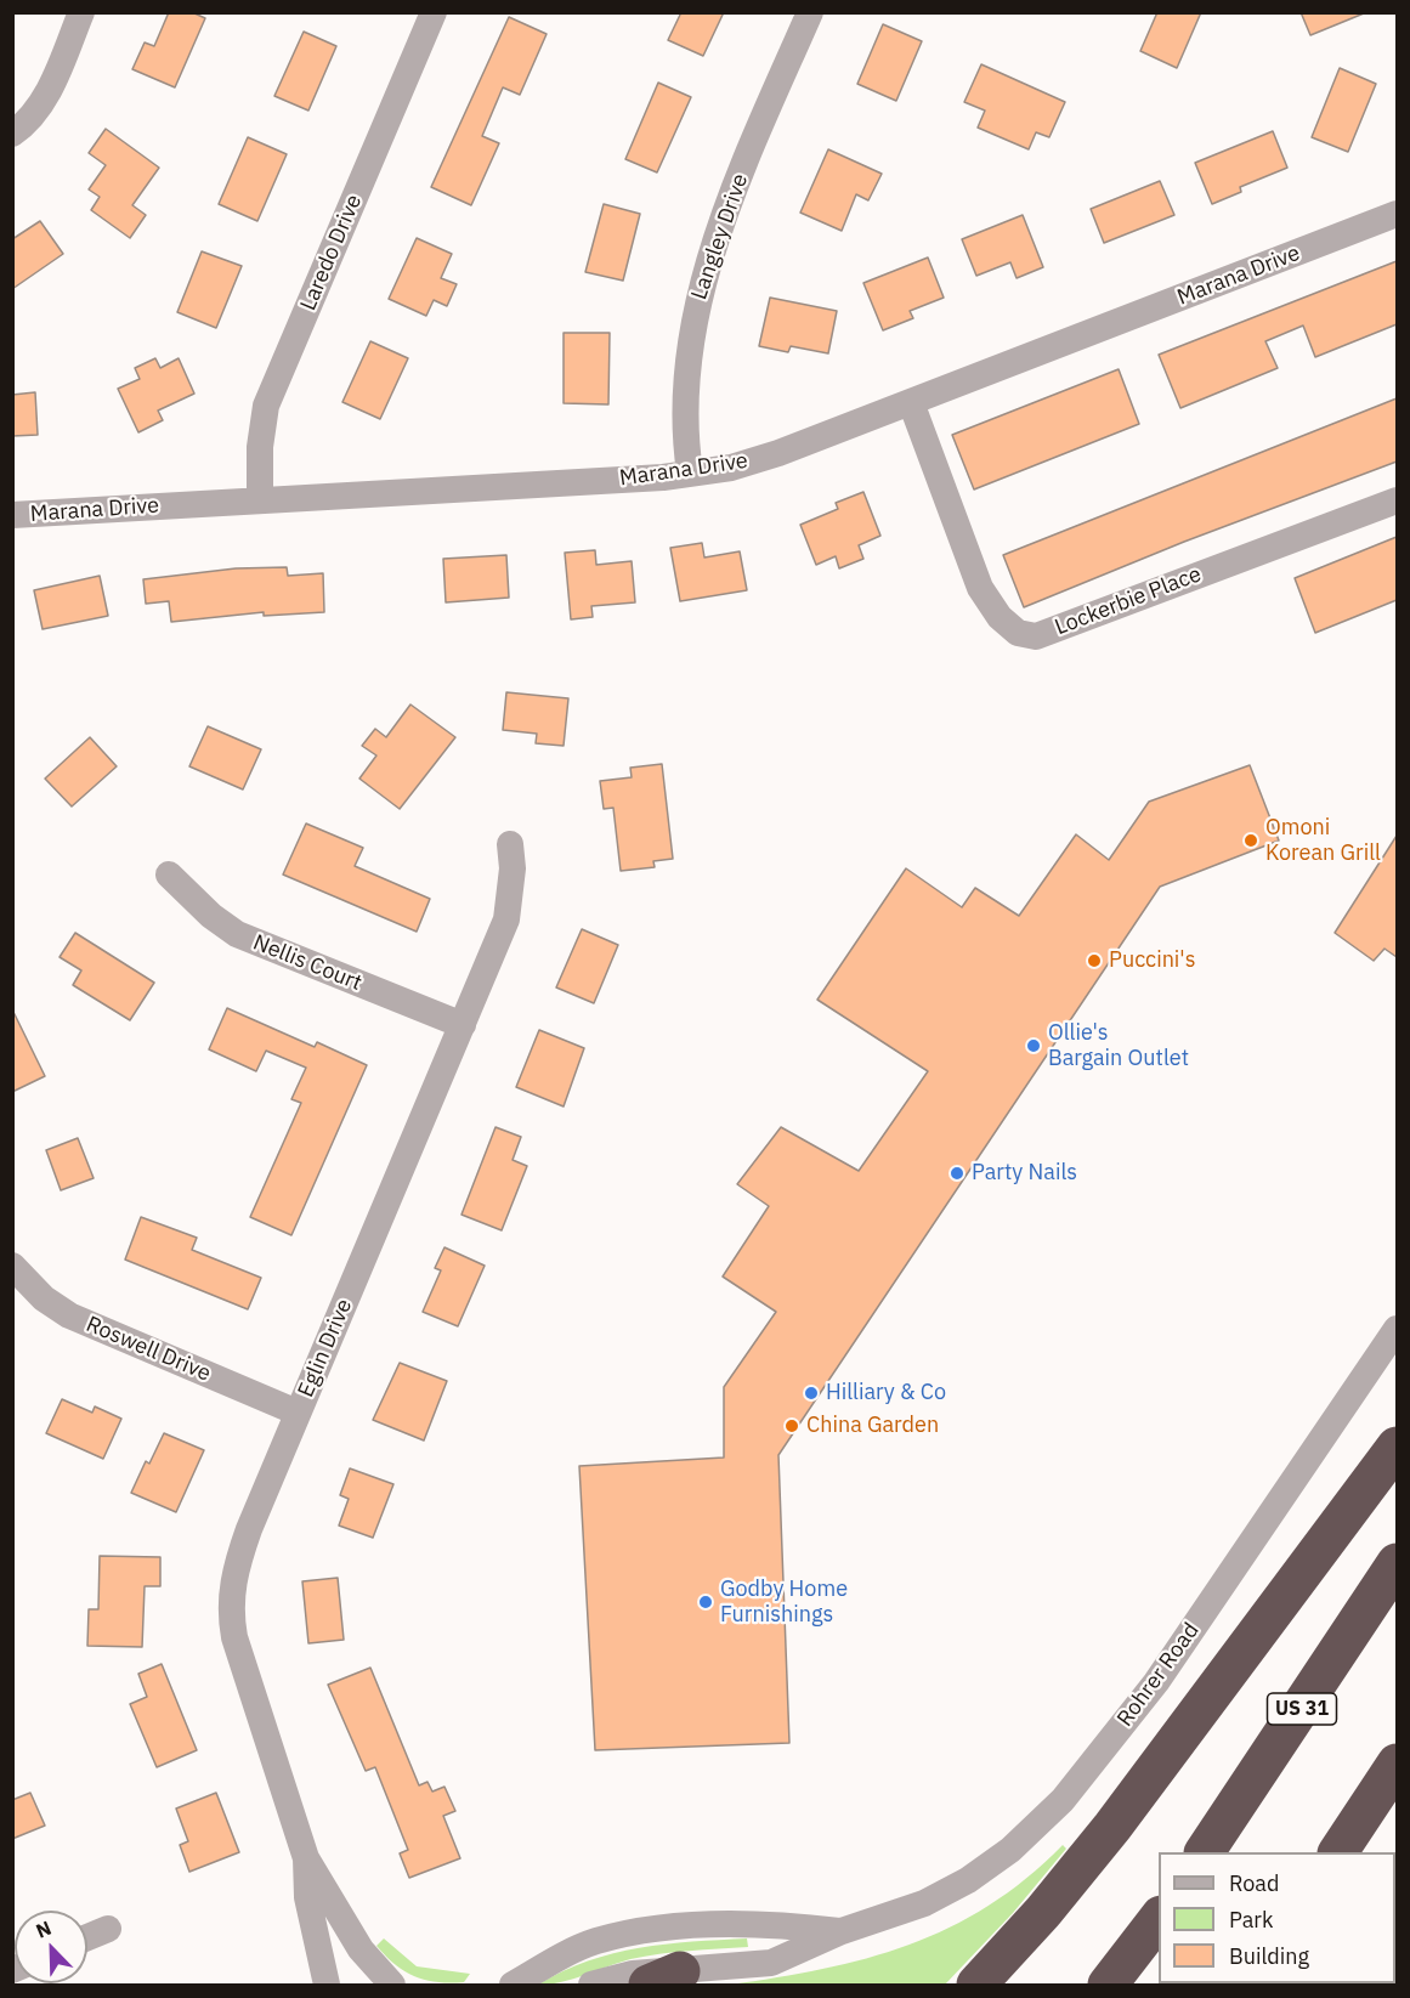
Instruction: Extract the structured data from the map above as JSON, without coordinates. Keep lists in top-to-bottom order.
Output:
{
  "streets": {
    "highway": ["US 31"],
    "street": [
      "Langley Drive",
      "Laredo Drive",
      "Marana Drive",
      "Lockerbie Place",
      "Nellis Court",
      "Eglin Drive",
      "Roswell Drive",
      "Rohrer Road"
    ]
  },
  "crossings": [
    ["Langley Drive", "Marana Drive"],
    ["Laredo Drive", "Marana Drive"],
    ["Marana Drive", "Lockerbie Place"],
    ["Nellis Court", "Eglin Drive"],
    ["Eglin Drive", "Roswell Drive"]
  ],
  "places": [
    "Omoni Korean Grill",
    "Puccini's",
    "Ollie's Bargain Outlet",
    "Party Nails",
    "Hilliary & Co",
    "China Garden",
    "Godby Home Furnishings"
  ],
  "legend": ["Road", "Park", "Building"],
  "north": "top left"
}
